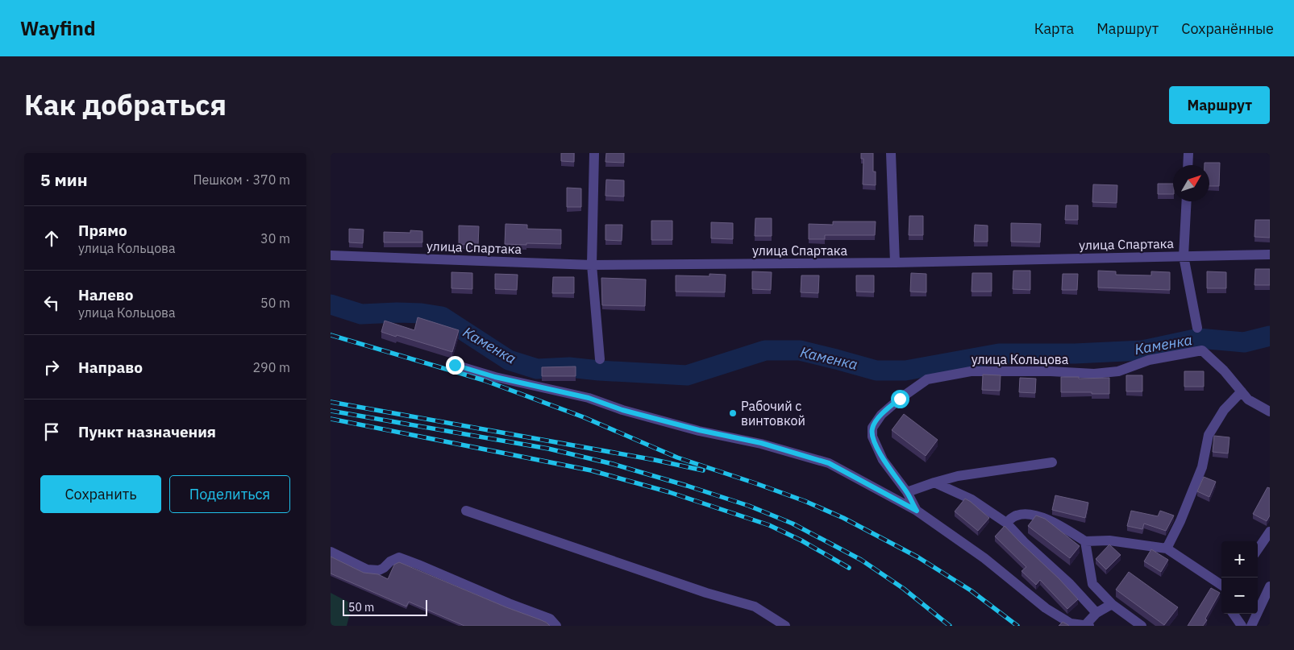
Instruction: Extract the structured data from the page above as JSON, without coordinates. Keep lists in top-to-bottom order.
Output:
{
  "streets": {
    "street": ["улица Спартака", "улица Кольцова"]
  },
  "water": ["Каменка"],
  "places": ["Рабочий с винтовкой"],
  "scale_bar": "50 m",
  "north": "top right",
  "page": {
    "header": "Wayfind",
    "nav": ["Карта", "Маршрут", "Сохранённые"],
    "title": "Как добраться",
    "buttons": [
      "Маршрут",
      ["Сохранить", "Поделиться"]
    ],
    "heading": ["5 мин", "Пешком · 370 m"],
    "list": [
      ["Прямо", "улица Кольцова", "30 m"],
      ["Налево", "улица Кольцова", "50 m"],
      ["Направо", "290 m"],
      "Пункт назначения"
    ],
    "map_buttons": ["+", "−"],
    "scale": "50 m"
  }
}
